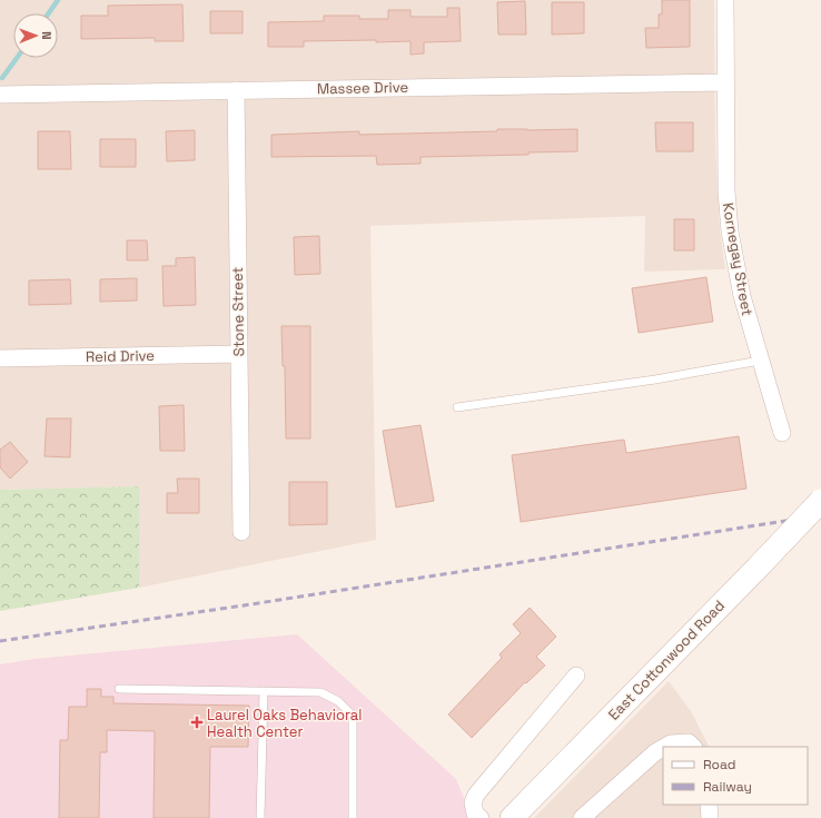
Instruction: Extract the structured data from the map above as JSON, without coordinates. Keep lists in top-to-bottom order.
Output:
{
  "streets": {
    "main road": ["East Cottonwood Road"],
    "street": [
      "Massee Drive",
      "Kornegay Street",
      "Stone Street",
      "Reid Drive"
    ]
  },
  "crossings": [
    ["Massee Drive", "Kornegay Street"],
    ["Massee Drive", "Stone Street"],
    ["Stone Street", "Reid Drive"]
  ],
  "places": {
    "health": ["Laurel Oaks Behavioral Health Center"]
  },
  "legend": ["Road", "Railway"],
  "north": "right"
}
